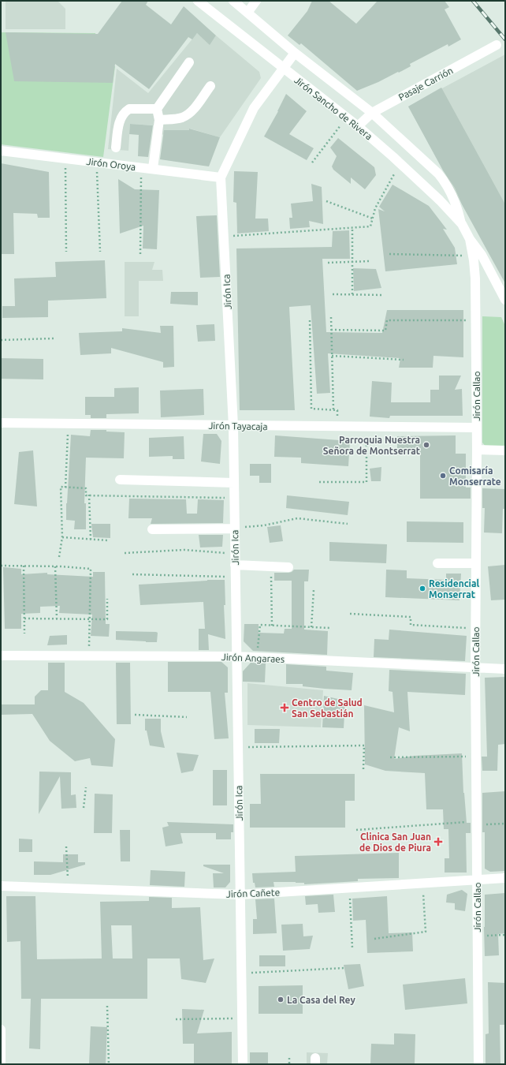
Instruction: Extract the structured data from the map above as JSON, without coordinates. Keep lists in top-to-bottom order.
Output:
{
  "streets": {
    "street": [
      "Pasaje Carrión",
      "Jirón Sancho de Rivera",
      "Jirón Oroya",
      "Jirón Ica",
      "Jirón Callao",
      "Jirón Tayacaja",
      "Jirón Angaraes",
      "Jirón Cañete"
    ]
  },
  "crossings": [
    ["Pasaje Carrión", "Jirón Sancho de Rivera"],
    ["Jirón Sancho de Rivera", "Jirón Ica"],
    ["Jirón Sancho de Rivera", "Jirón Callao"],
    ["Jirón Oroya", "Jirón Ica"],
    ["Jirón Ica", "Jirón Tayacaja"],
    ["Jirón Ica", "Jirón Angaraes"],
    ["Jirón Ica", "Jirón Cañete"],
    ["Jirón Callao", "Jirón Tayacaja"],
    ["Jirón Callao", "Jirón Angaraes"],
    ["Jirón Callao", "Jirón Cañete"]
  ],
  "places": {
    "other": [
      "Parroquia Nuestra Señora de Montserrat",
      "Comisaría Monserrate",
      "Residencial Monserrat",
      "La Casa del Rey"
    ],
    "health": ["Centro de Salud San Sebastián", "Clinica San Juan de Dios de Piura"]
  }
}
